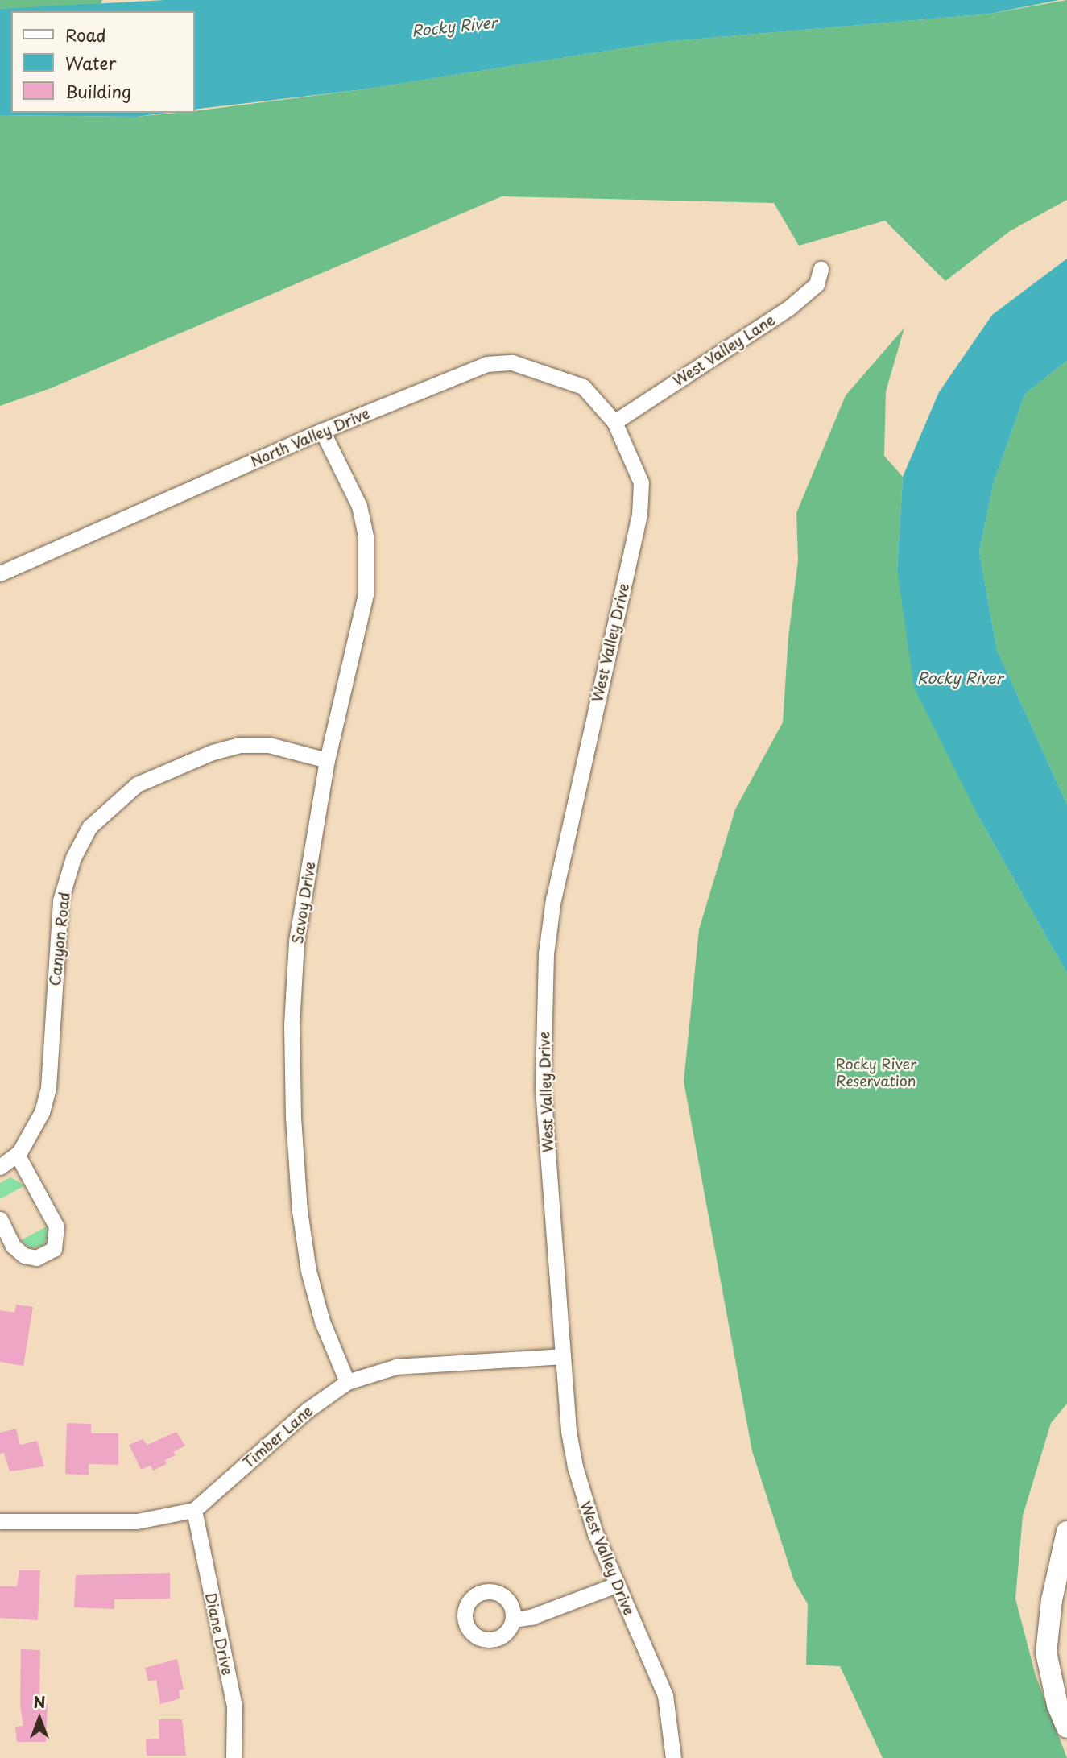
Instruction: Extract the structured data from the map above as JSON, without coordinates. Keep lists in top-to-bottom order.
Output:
{
  "streets": {
    "street": [
      "West Valley Lane",
      "North Valley Drive",
      "West Valley Drive",
      "Savoy Drive",
      "Canyon Road",
      "Timber Lane",
      "Diane Drive"
    ]
  },
  "crossings": [
    ["West Valley Lane", "North Valley Drive"],
    ["West Valley Lane", "West Valley Drive"],
    ["North Valley Drive", "West Valley Drive"],
    ["North Valley Drive", "Savoy Drive"],
    ["West Valley Drive", "Timber Lane"],
    ["Savoy Drive", "Canyon Road"],
    ["Savoy Drive", "Timber Lane"],
    ["Timber Lane", "Diane Drive"]
  ],
  "water": ["Rocky River"],
  "parks": ["Rocky River Reservation"],
  "legend": ["Road", "Water", "Building"],
  "north": "top"
}
